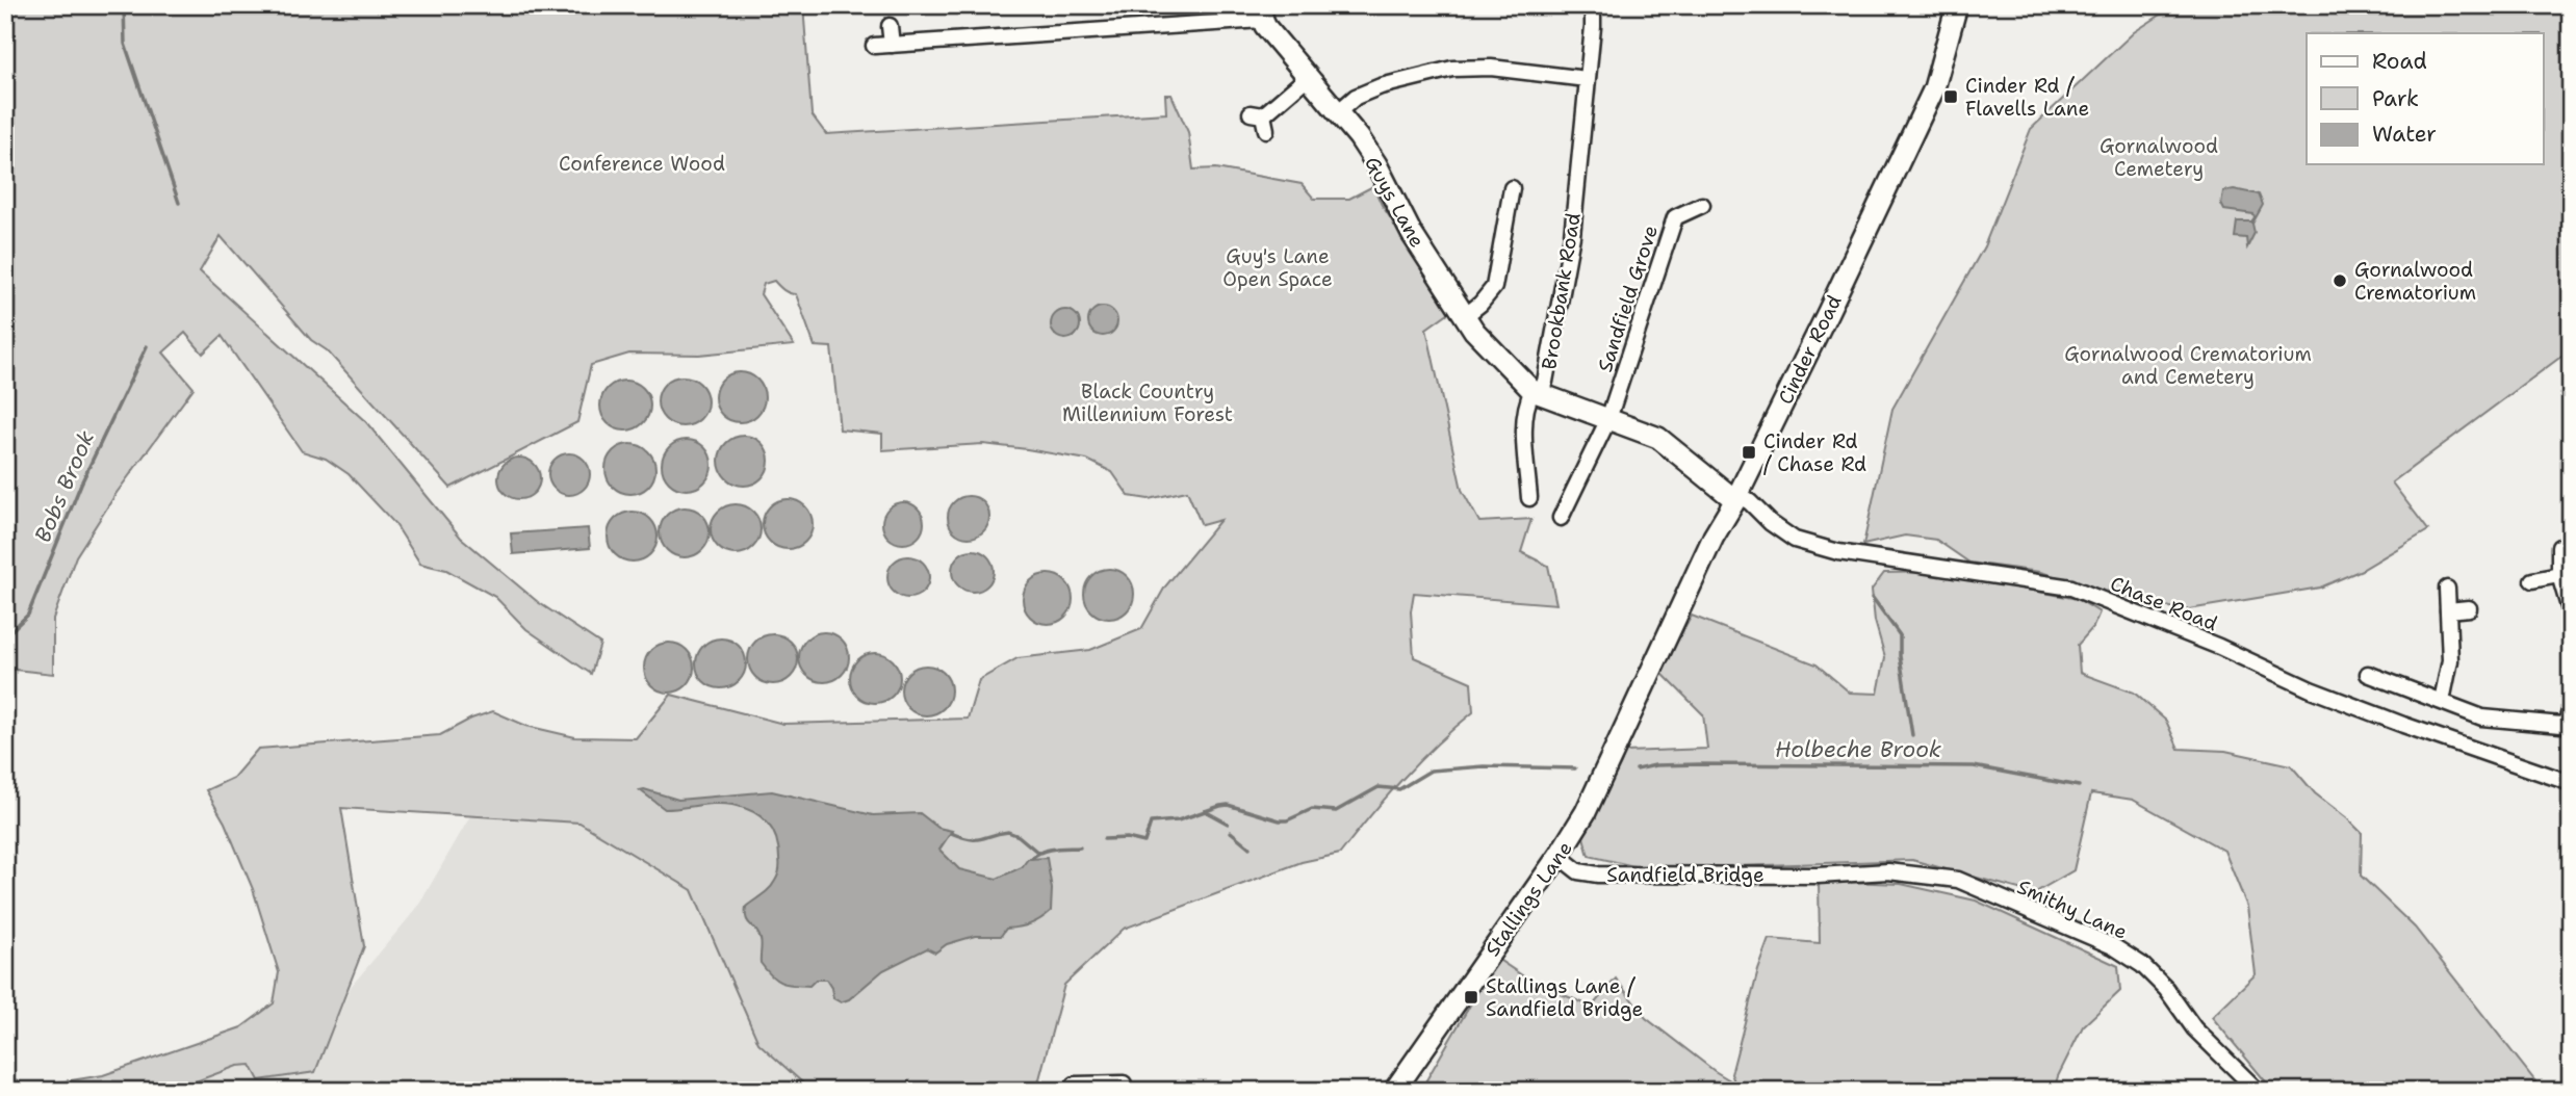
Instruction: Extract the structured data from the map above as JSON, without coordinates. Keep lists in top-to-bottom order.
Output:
{
  "streets": {
    "main road": [
      "Guys Lane",
      "Brookbank Road",
      "Cinder Road",
      "Stallings Lane"
    ],
    "street": [
      "Sandfield Grove",
      "Chase Road",
      "Sandfield Bridge",
      "Smithy Lane"
    ]
  },
  "crossings": [
    ["Guys Lane", "Brookbank Road"],
    ["Brookbank Road", "Sandfield Grove"],
    ["Brookbank Road", "Cinder Road"],
    ["Brookbank Road", "Chase Road"],
    ["Cinder Road", "Chase Road"],
    ["Cinder Road", "Stallings Lane"],
    ["Sandfield Bridge", "Stallings Lane"],
    ["Sandfield Bridge", "Smithy Lane"]
  ],
  "water": ["Bobs Brook", "Holbeche Brook"],
  "parks": [
    "Gornalwood Cemetery",
    "Conference Wood",
    "Guy's Lane Open Space",
    "Gornalwood Crematorium and Cemetery",
    "Black Country Millennium Forest"
  ],
  "places": {
    "transit": ["Cinder Rd / Flavells Lane", "Cinder Rd / Chase Rd", "Stallings Lane / Sandfield Bridge"],
    "other": ["Gornalwood Crematorium"]
  },
  "legend": ["Road", "Park", "Water"]
}
